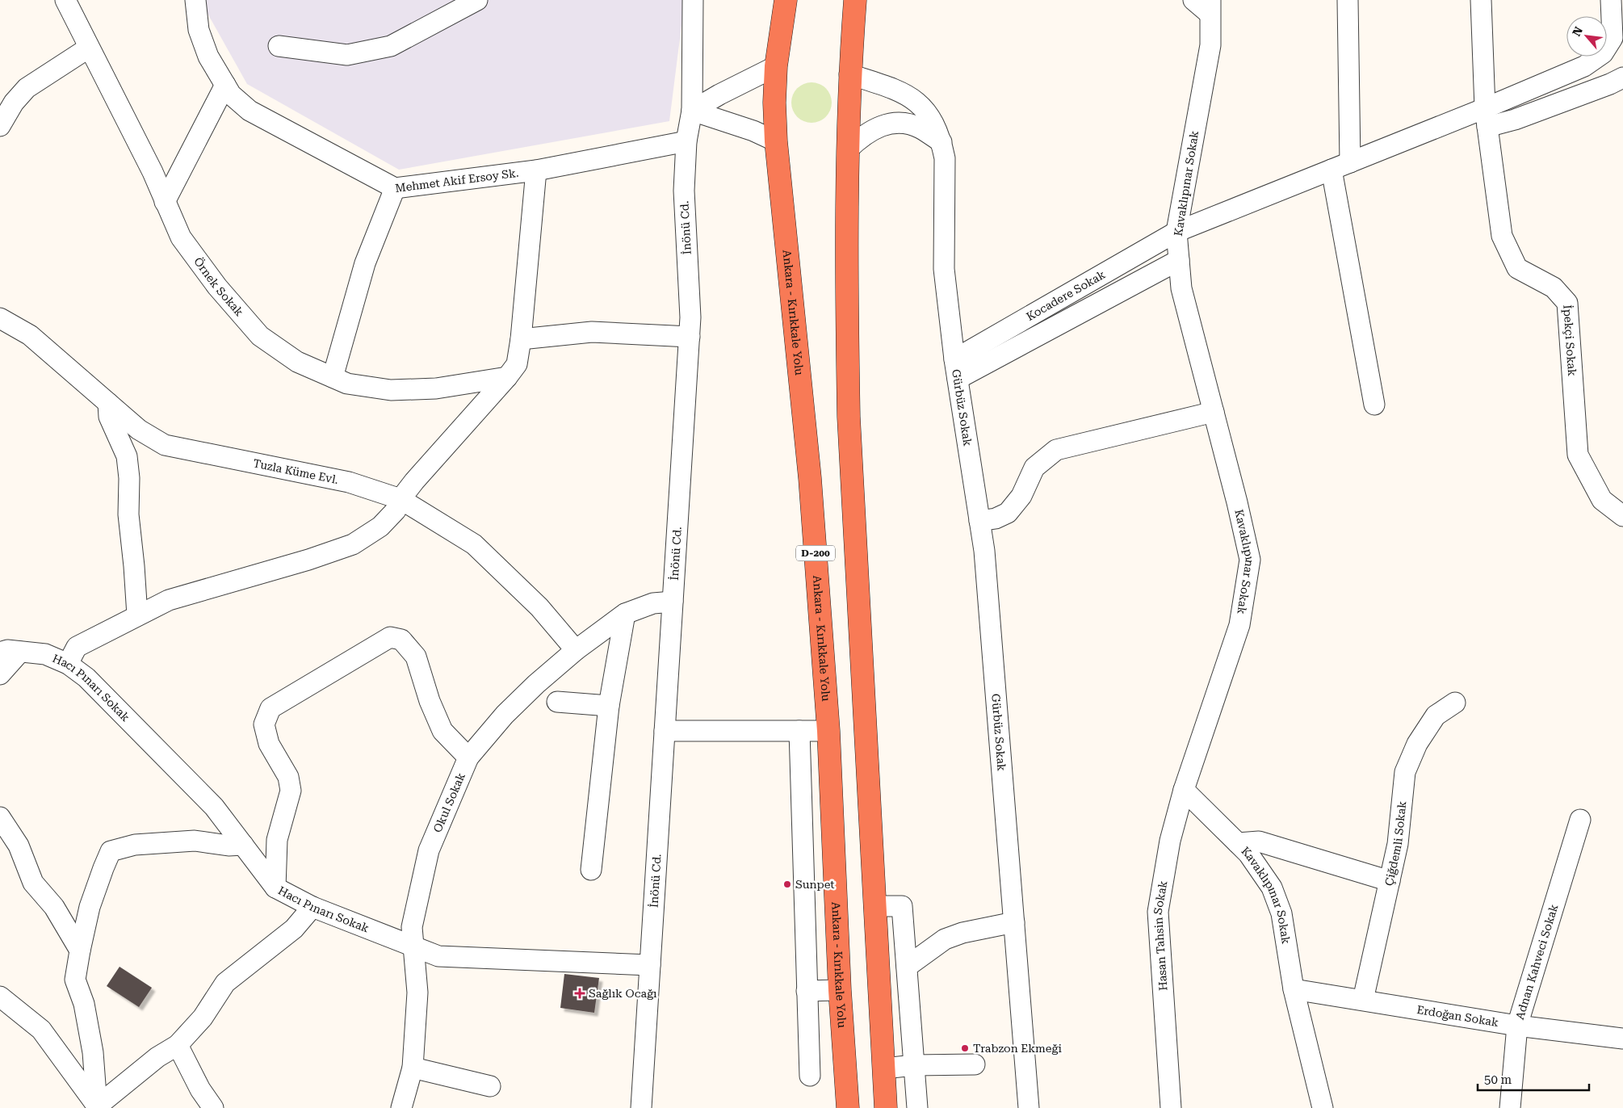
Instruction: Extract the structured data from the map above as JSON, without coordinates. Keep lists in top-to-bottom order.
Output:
{
  "streets": {
    "highway": ["Ankara - Kırıkkale Yolu", "D-200"],
    "street": [
      "Mehmet Akif Ersoy Sk.",
      "Kavaklıpınar Sokak",
      "İnönü Cd.",
      "Örnek Sokak",
      "Kocadere Sokak",
      "İpekçi Sokak",
      "Gürbüz Sokak",
      "Tuzla Küme Evl.",
      "Hacı Pınarı Sokak",
      "Okul Sokak",
      "Çiğdemli Sokak",
      "Hasan Tahsin Sokak",
      "Adnan Kahveci Sokak",
      "Erdoğan Sokak"
    ]
  },
  "crossings": [
    ["Mehmet Akif Ersoy Sk.", "İnönü Cd."],
    ["Kavaklıpınar Sokak", "Kocadere Sokak"],
    ["Kavaklıpınar Sokak", "Hasan Tahsin Sokak"],
    ["Kavaklıpınar Sokak", "Erdoğan Sokak"],
    ["İnönü Cd.", "Hacı Pınarı Sokak"],
    ["İnönü Cd.", "Okul Sokak"],
    ["Kocadere Sokak", "İpekçi Sokak"],
    ["Kocadere Sokak", "Gürbüz Sokak"],
    ["Tuzla Küme Evl.", "Okul Sokak"],
    ["Hacı Pınarı Sokak", "Okul Sokak"],
    ["Çiğdemli Sokak", "Erdoğan Sokak"],
    ["Adnan Kahveci Sokak", "Erdoğan Sokak"]
  ],
  "places": {
    "other": ["Sunpet", "Trabzon Ekmeği"],
    "health": ["Sağlık Ocağı"]
  },
  "scale_bar": "50 m",
  "north": "top left"
}
